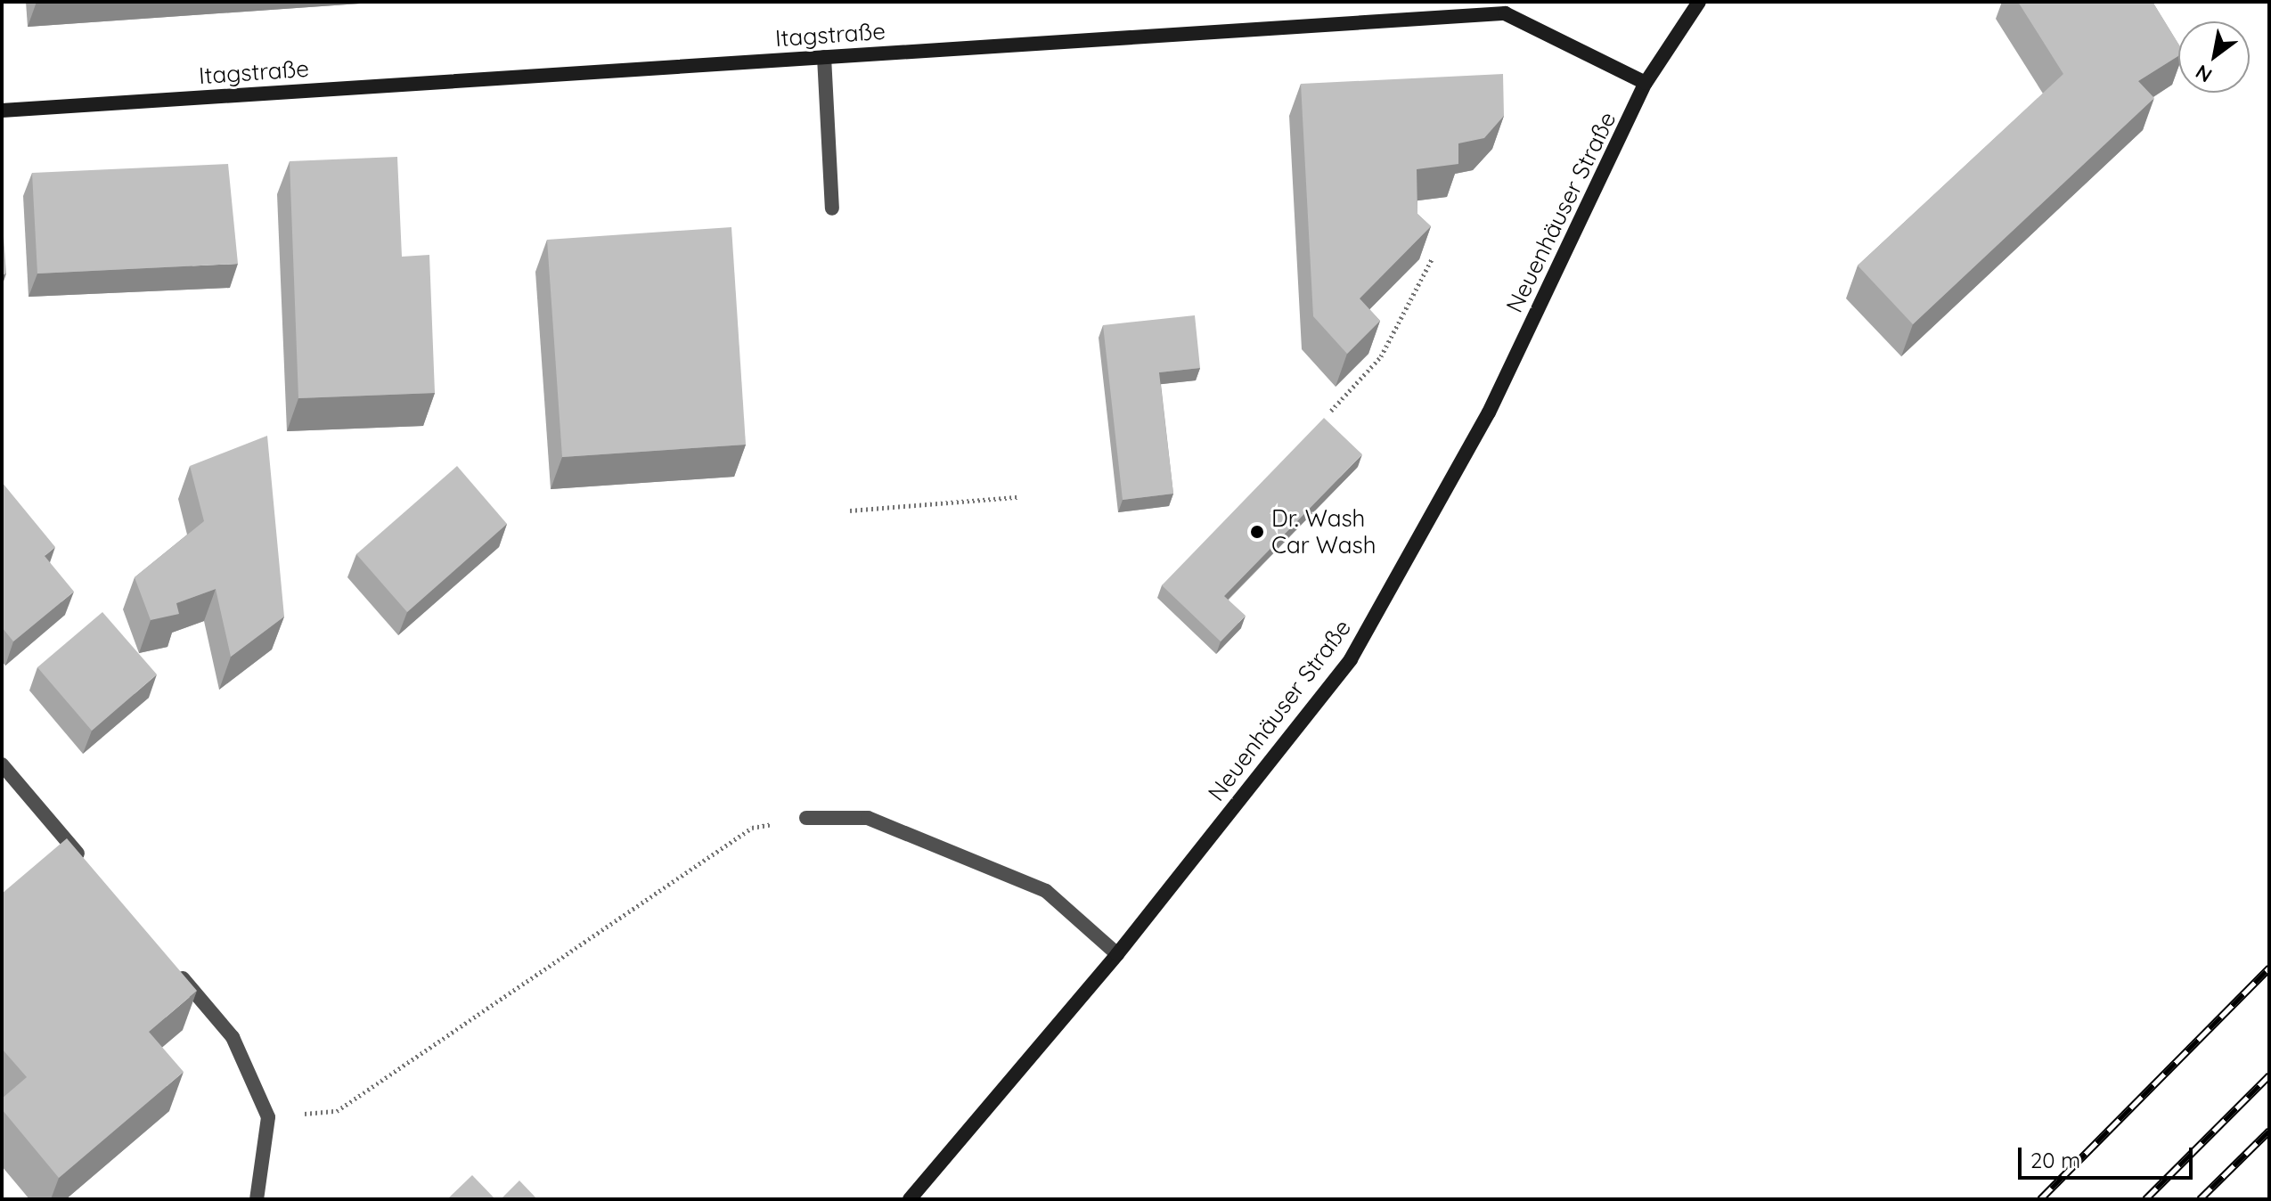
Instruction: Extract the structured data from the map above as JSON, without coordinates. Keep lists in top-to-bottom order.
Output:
{
  "streets": {
    "street": ["Itagstraße", "Neuenhäuser Straße"]
  },
  "crossings": [
    ["Itagstraße", "Neuenhäuser Straße"]
  ],
  "places": ["Dr. Wash Car Wash"],
  "scale_bar": "20 m",
  "north": "bottom left"
}
